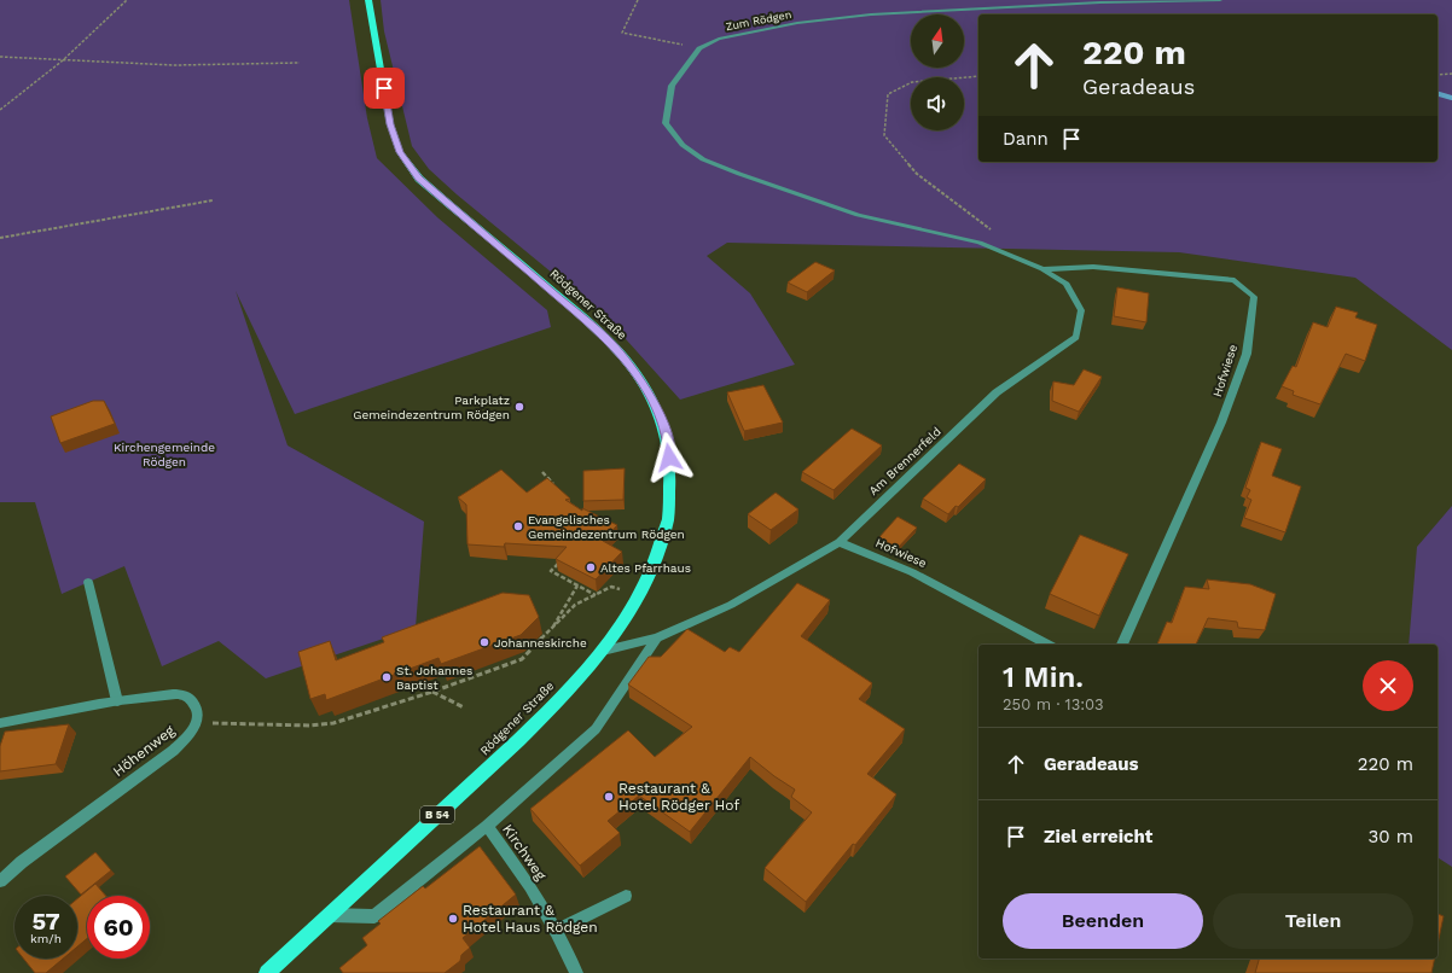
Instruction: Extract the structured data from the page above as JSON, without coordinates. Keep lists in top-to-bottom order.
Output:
{
  "streets": {
    "main road": ["Rödgener Straße", "B 54"],
    "street": [
      "Zum Rödgen",
      "Hofwiese",
      "Am Brennerfeld",
      "Höhenweg",
      "Kirchweg"
    ]
  },
  "crossings": [
    ["Zum Rödgen", "Am Brennerfeld"],
    ["Rödgener Straße", "Am Brennerfeld"],
    ["Hofwiese", "Am Brennerfeld"]
  ],
  "parks": ["Kirchengemeinde Rödgen"],
  "places": [
    "Parkplatz Gemeindezentrum Rödgen",
    "Evangelisches Gemeindezentrum Rödgen",
    "Altes Pfarrhaus",
    "Johanneskirche",
    "St. Johannes Baptist",
    "Restaurant & Hotel Rödger Hof",
    "Restaurant & Hotel Haus Rödgen"
  ],
  "north": "top",
  "page": {
    "turn": ["220 m", "Geradeaus"],
    "then": "Dann",
    "heading": ["1 Min.", "250 m · 13:03"],
    "list": [
      {
        "name": "Geradeaus",
        "value": "220 m"
      },
      {
        "name": "Ziel erreicht",
        "value": "30 m"
      }
    ],
    "buttons": ["Beenden", "Teilen"],
    "speed": "57 km/h",
    "limit": "60"
  }
}
